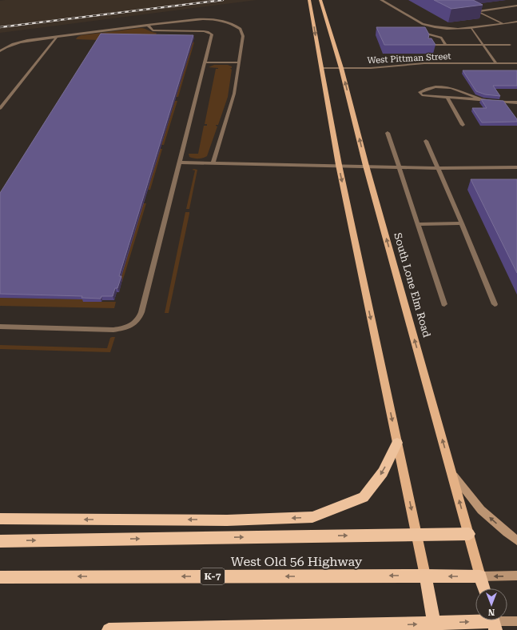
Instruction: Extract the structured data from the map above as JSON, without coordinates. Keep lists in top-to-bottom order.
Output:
{
  "streets": {
    "highway": ["West Old 56 Highway", "K-7"],
    "main road": ["South Lone Elm Road"],
    "street": ["West Pittman Street"]
  },
  "crossings": [
    ["West Pittman Street", "South Lone Elm Road"],
    ["South Lone Elm Road", "West Old 56 Highway"]
  ],
  "north": "bottom"
}
